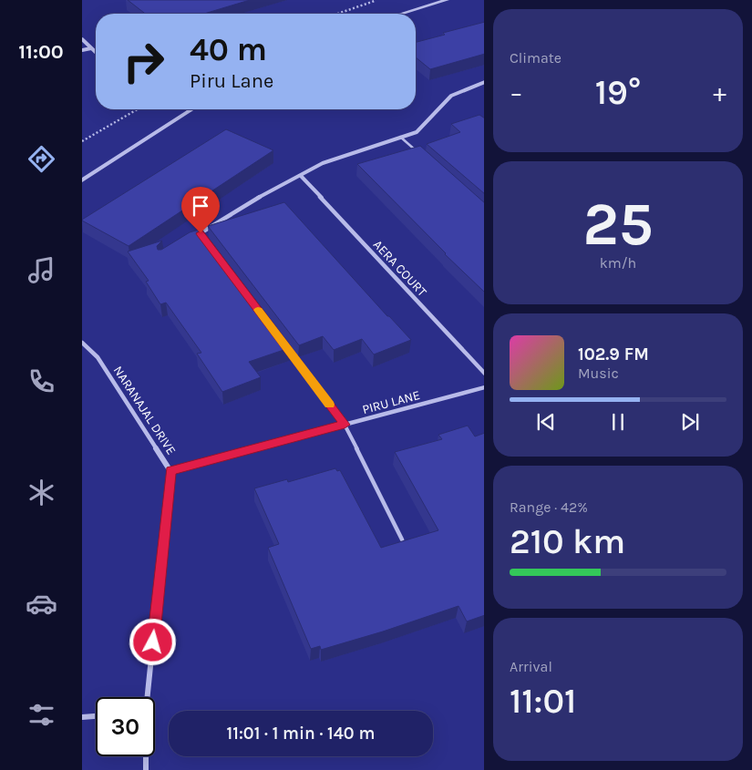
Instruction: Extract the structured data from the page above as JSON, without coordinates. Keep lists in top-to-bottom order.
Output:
{
  "streets": {
    "street": ["AERA COURT", "PIRU LANE", "NARANAJAL DRIVE"]
  },
  "crossings": [
    ["PIRU LANE", "NARANAJAL DRIVE"]
  ],
  "page": {
    "tabs": "11:00",
    "tile": [
      "Climate",
      ["25", "km/h"],
      ["Range · 42%", "210 km"],
      ["Arrival", "11:01"]
    ],
    "turn": ["40 m", "Piru Lane"],
    "heat": ["−", "19°", "+"],
    "song": ["102.9 FM", "Music"],
    "limit": "30",
    "trip": "11:01 · 1 min · 140 m"
  }
}
